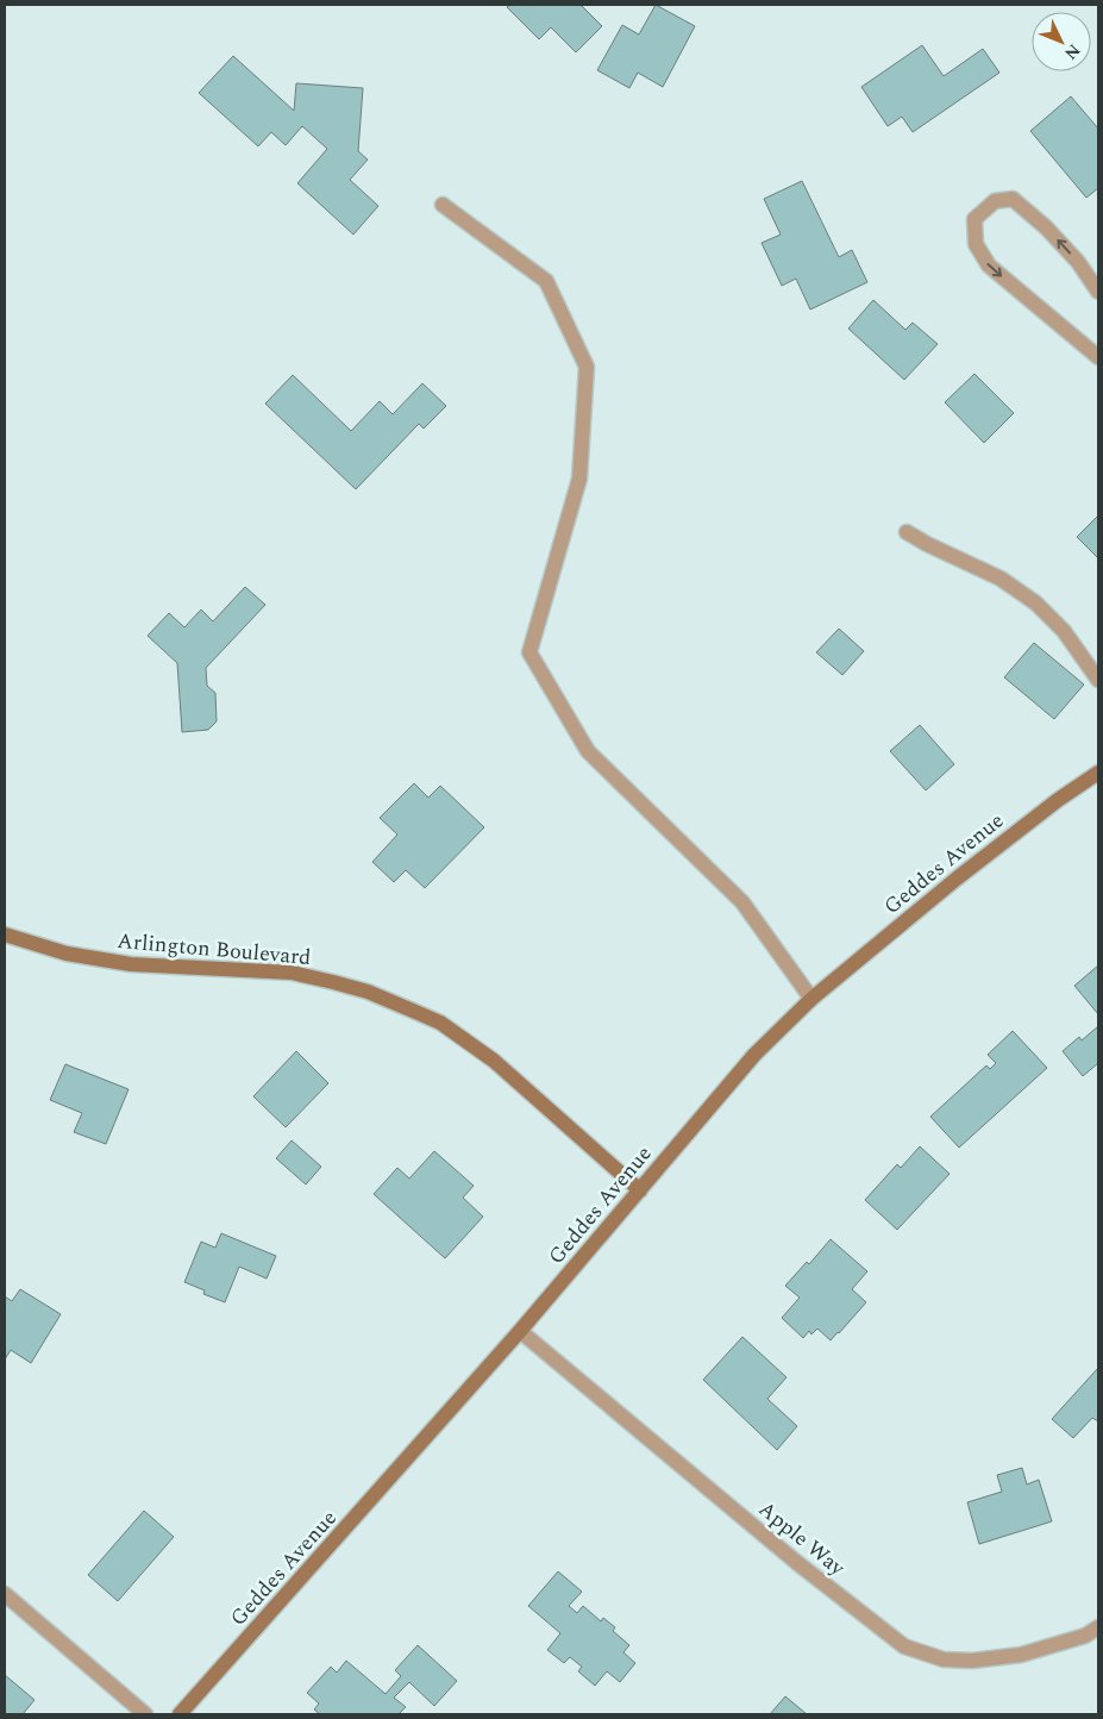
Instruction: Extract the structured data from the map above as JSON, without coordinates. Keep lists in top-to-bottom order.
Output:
{
  "streets": {
    "main road": ["Geddes Avenue", "Arlington Boulevard"],
    "street": ["Apple Way"]
  },
  "crossings": [
    ["Geddes Avenue", "Arlington Boulevard"],
    ["Geddes Avenue", "Apple Way"]
  ],
  "north": "bottom right"
}
